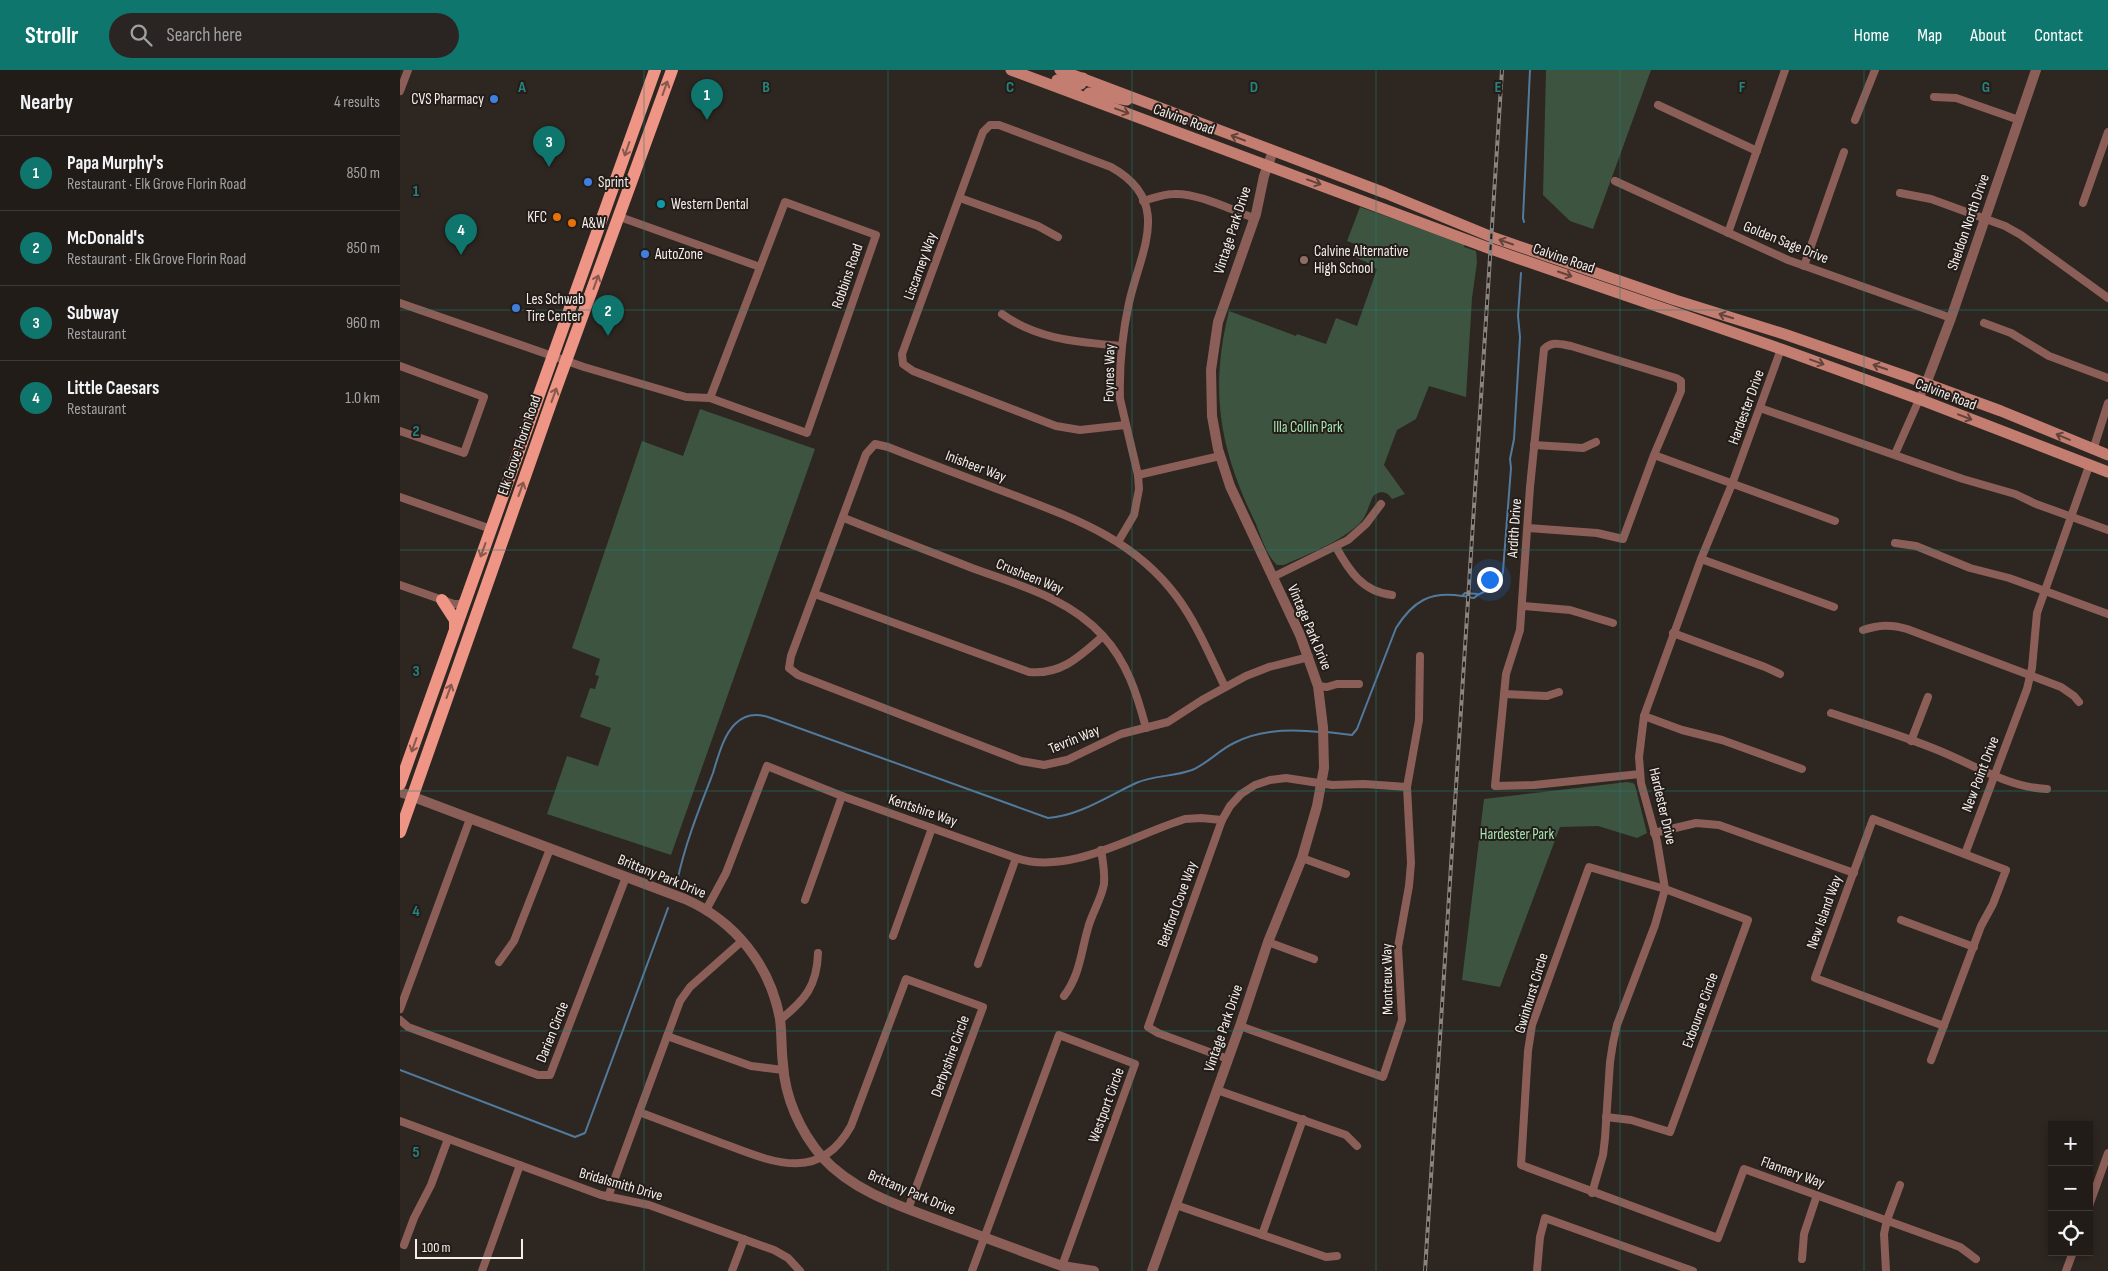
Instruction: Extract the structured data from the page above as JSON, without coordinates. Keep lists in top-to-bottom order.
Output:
{
  "streets": {
    "main road": ["Calvine Road", "Elk Grove Florin Road"],
    "street": [
      "Sheldon North Drive",
      "Vintage Park Drive",
      "Golden Sage Drive",
      "Liscarney Way",
      "Robbins Road",
      "Foynes Way",
      "Hardester Drive",
      "Inisheer Way",
      "Ardith Drive",
      "Crusheen Way",
      "Tevrin Way",
      "New Point Drive",
      "Kentshire Way",
      "Brittany Park Drive",
      "Bedford Cove Way",
      "New Island Way",
      "Montreux Way",
      "Gwinhurst Circle",
      "Exbourne Circle",
      "Darien Circle",
      "Derbyshire Circle",
      "Westport Circle",
      "Flannery Way",
      "Bridalsmith Drive"
    ]
  },
  "crossings": [
    ["Calvine Road", "Sheldon North Drive"],
    ["Calvine Road", "Vintage Park Drive"],
    ["Calvine Road", "Hardester Drive"],
    ["Calvine Road", "New Point Drive"],
    ["Sheldon North Drive", "Golden Sage Drive"],
    ["Vintage Park Drive", "Tevrin Way"],
    ["Vintage Park Drive", "Bedford Cove Way"],
    ["Vintage Park Drive", "Montreux Way"],
    ["Liscarney Way", "Foynes Way"],
    ["Robbins Road", "Elk Grove Florin Road"],
    ["Foynes Way", "Inisheer Way"],
    ["Hardester Drive", "Ardith Drive"],
    ["Hardester Drive", "Gwinhurst Circle"],
    ["Hardester Drive", "Exbourne Circle"],
    ["Hardester Drive", "Flannery Way"],
    ["Elk Grove Florin Road", "Brittany Park Drive"],
    ["Inisheer Way", "Crusheen Way"],
    ["Inisheer Way", "Tevrin Way"],
    ["Crusheen Way", "Tevrin Way"],
    ["New Point Drive", "New Island Way"],
    ["Kentshire Way", "Brittany Park Drive"],
    ["Kentshire Way", "Bedford Cove Way"],
    ["Brittany Park Drive", "Darien Circle"],
    ["Brittany Park Drive", "Derbyshire Circle"],
    ["Brittany Park Drive", "Westport Circle"],
    ["Bedford Cove Way", "Montreux Way"],
    ["Gwinhurst Circle", "Exbourne Circle"],
    ["Gwinhurst Circle", "Flannery Way"]
  ],
  "parks": ["Illa Collin Park", "Hardester Park"],
  "places": [
    "CVS Pharmacy",
    "Sprint",
    "Western Dental",
    "KFC",
    "A&W",
    "AutoZone",
    "Calvine Alternative High School",
    "Les Schwab Tire Center"
  ],
  "scale_bar": "100 m",
  "page": {
    "header": "Strollr",
    "search": "Search here",
    "nav": [
      "Home",
      "Map",
      "About",
      "Contact"
    ],
    "heading": ["Nearby", "4 results"],
    "pins": [
      "1",
      "3",
      "4",
      "2"
    ],
    "list": [
      {
        "mark": "1",
        "name": "Papa Murphy's",
        "note": "Restaurant · Elk Grove Florin Road",
        "value": "850 m"
      },
      {
        "mark": "2",
        "name": "McDonald's",
        "note": "Restaurant · Elk Grove Florin Road",
        "value": "850 m"
      },
      {
        "mark": "3",
        "name": "Subway",
        "note": "Restaurant",
        "value": "960 m"
      },
      {
        "mark": "4",
        "name": "Little Caesars",
        "note": "Restaurant",
        "value": "1.0 km"
      }
    ],
    "map_buttons": ["+", "−"],
    "scale": "100 m"
  },
  "grid": {
    "columns": [
      "A",
      "B",
      "C",
      "D",
      "E",
      "F",
      "G"
    ],
    "rows": [
      "1",
      "2",
      "3",
      "4",
      "5"
    ]
  }
}
